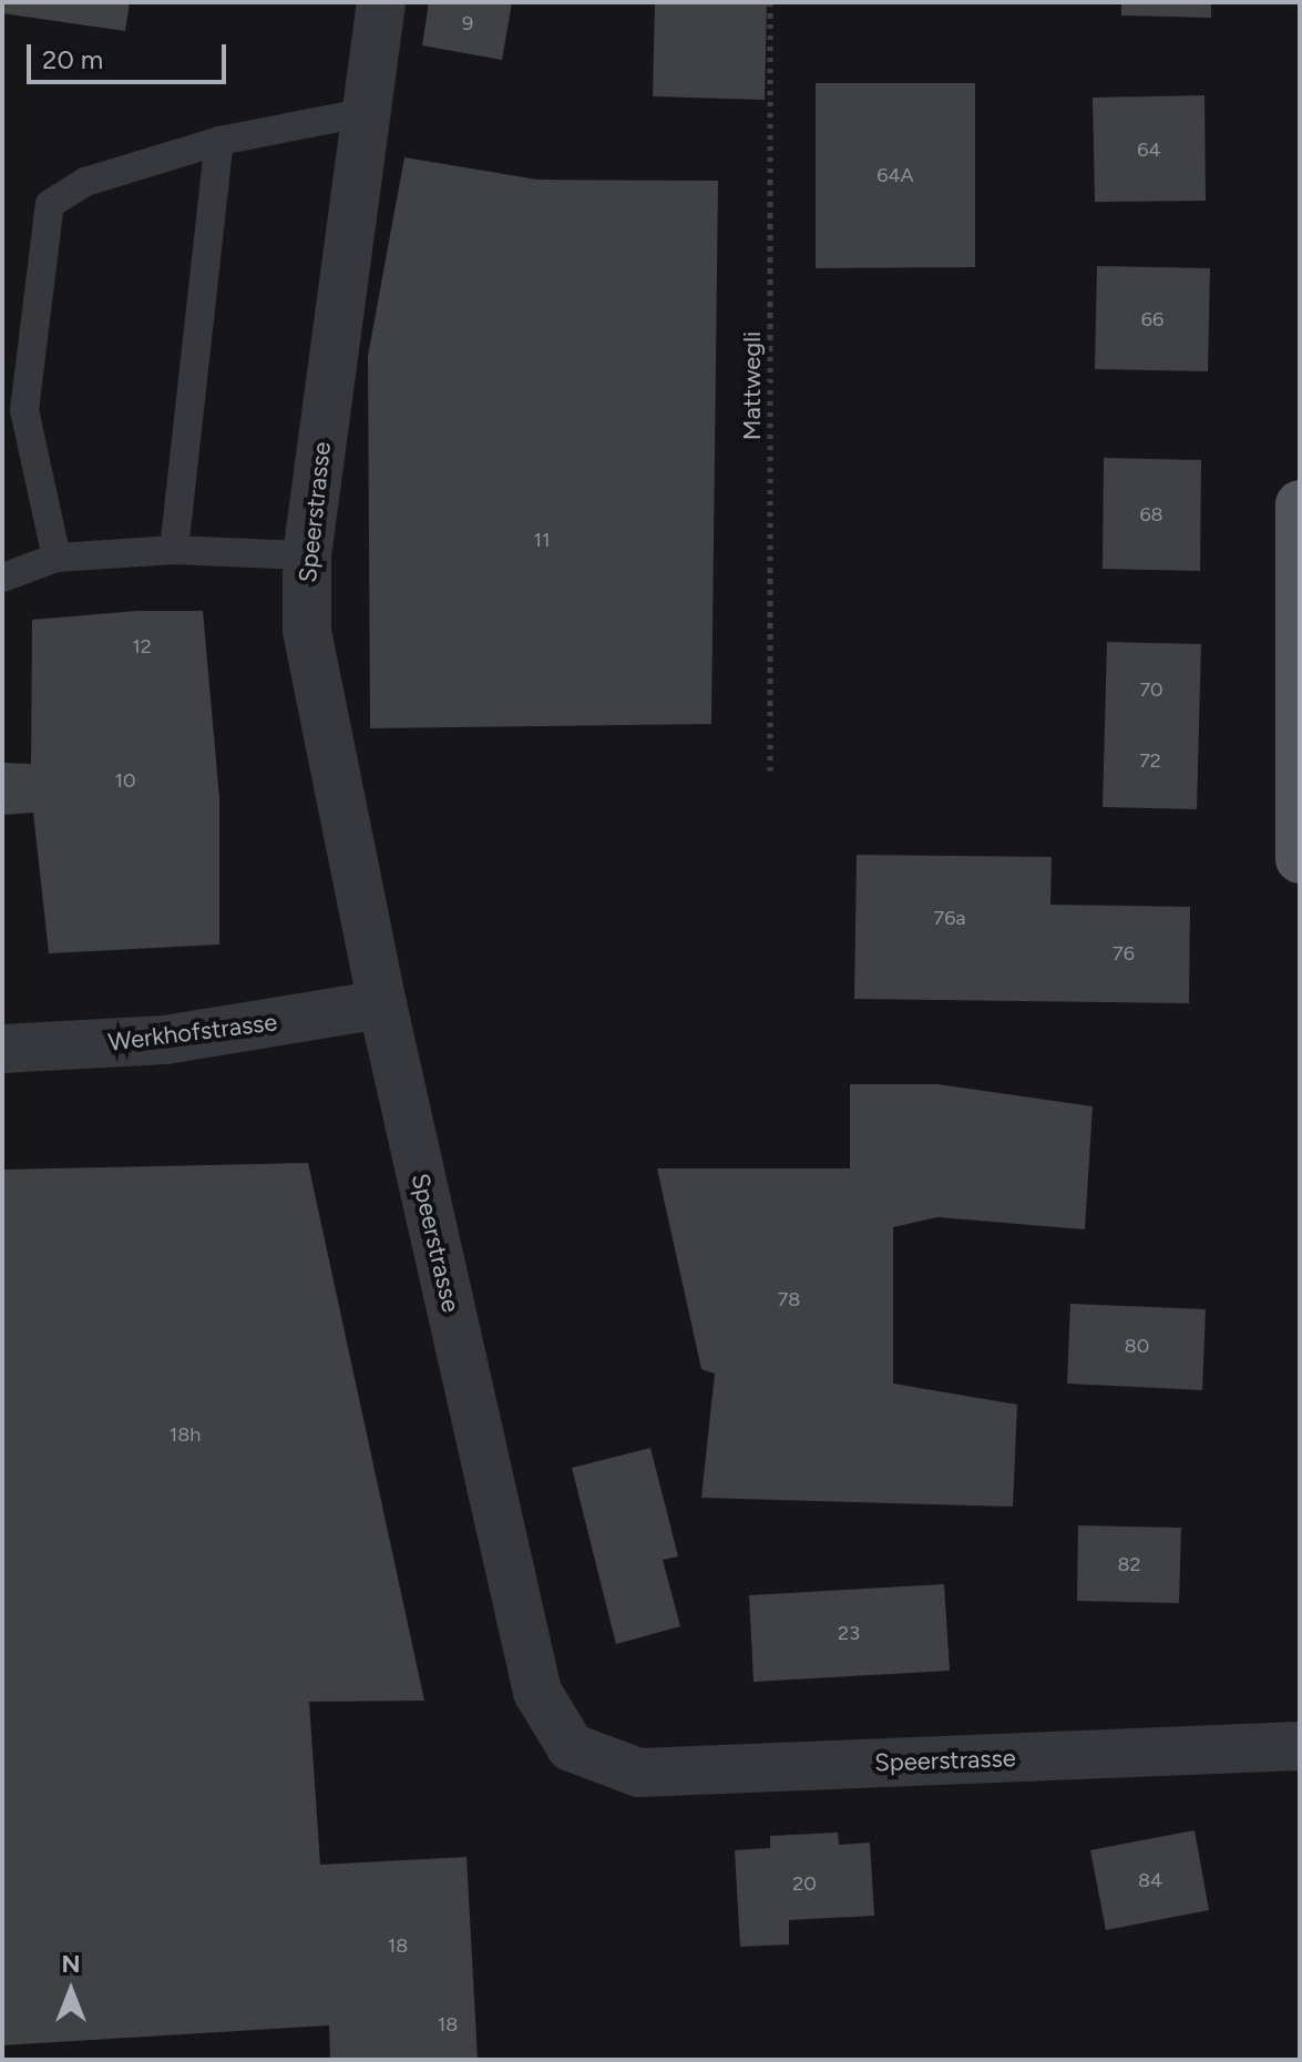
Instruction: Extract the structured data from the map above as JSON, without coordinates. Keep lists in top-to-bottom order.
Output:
{
  "streets": {
    "street": ["Speerstrasse", "Werkhofstrasse"],
    "path": ["Mattwegli"]
  },
  "crossings": [
    ["Speerstrasse", "Werkhofstrasse"]
  ],
  "house_numbers": [
    "9",
    "64",
    "64A",
    "66",
    "68",
    "11",
    "12",
    "70",
    "72",
    "10",
    "76a",
    "76",
    "78",
    "80",
    "18h",
    "82",
    "23",
    "84",
    "20",
    "18",
    "18"
  ],
  "scale_bar": "20 m",
  "north": "top"
}
